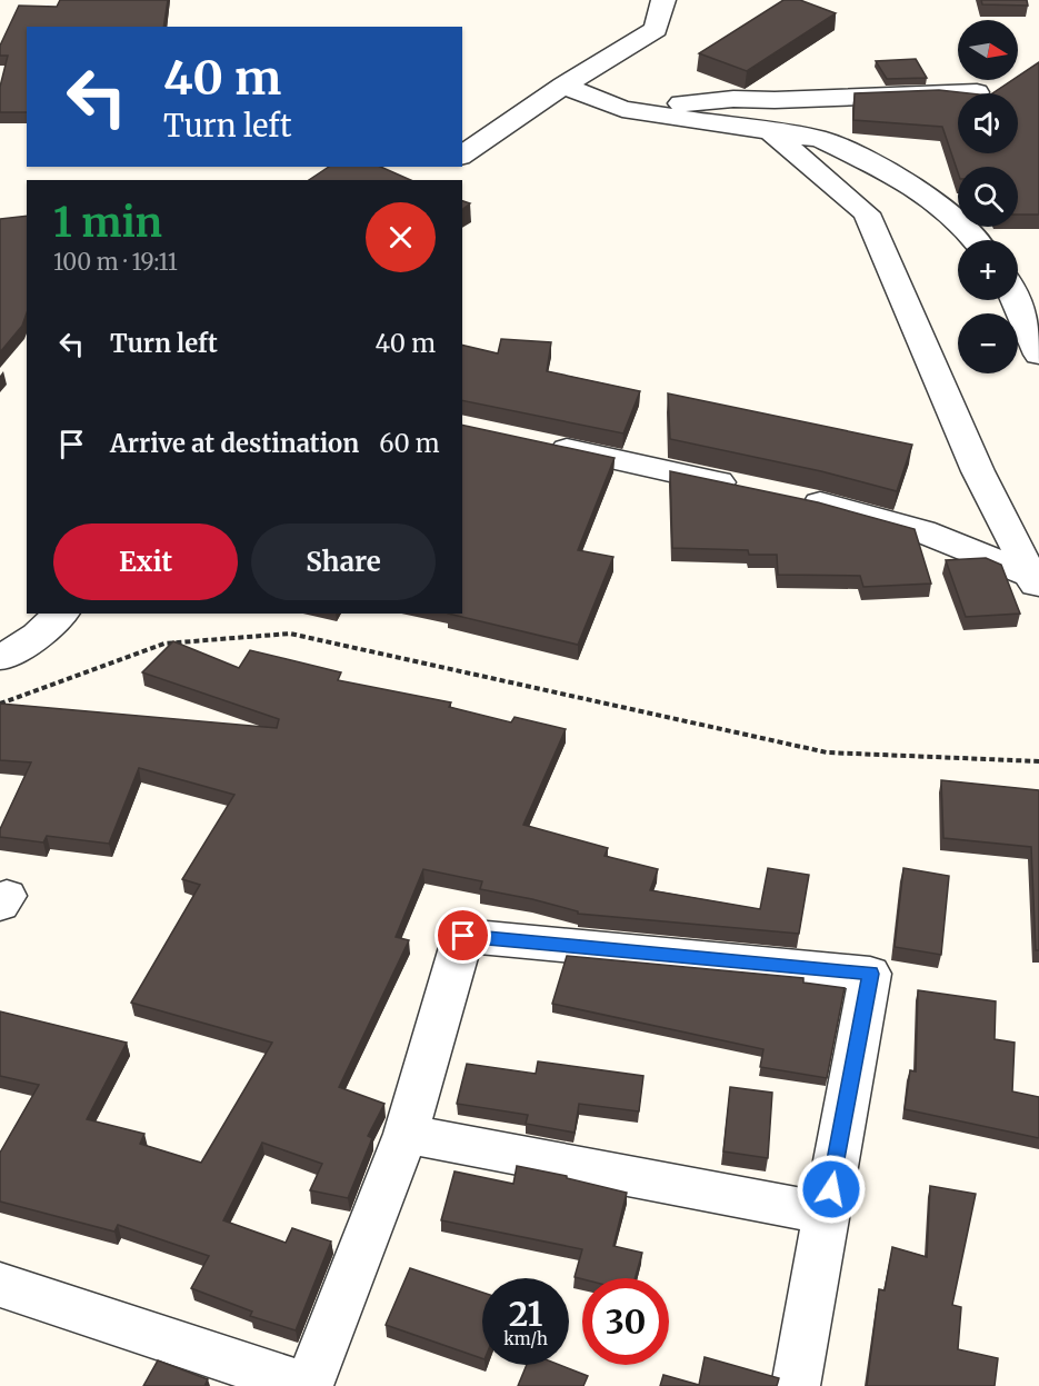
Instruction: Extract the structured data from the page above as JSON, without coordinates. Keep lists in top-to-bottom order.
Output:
{
  "north": "right",
  "page": {
    "map_buttons": ["+", "−"],
    "turn": ["40 m", "Turn left"],
    "heading": ["1 min", "100 m · 19:11"],
    "list": [
      {
        "name": "Turn left",
        "value": "40 m"
      },
      {
        "name": "Arrive at destination",
        "value": "60 m"
      }
    ],
    "buttons": ["Exit", "Share"],
    "speed": "21 km/h",
    "limit": "30"
  }
}
